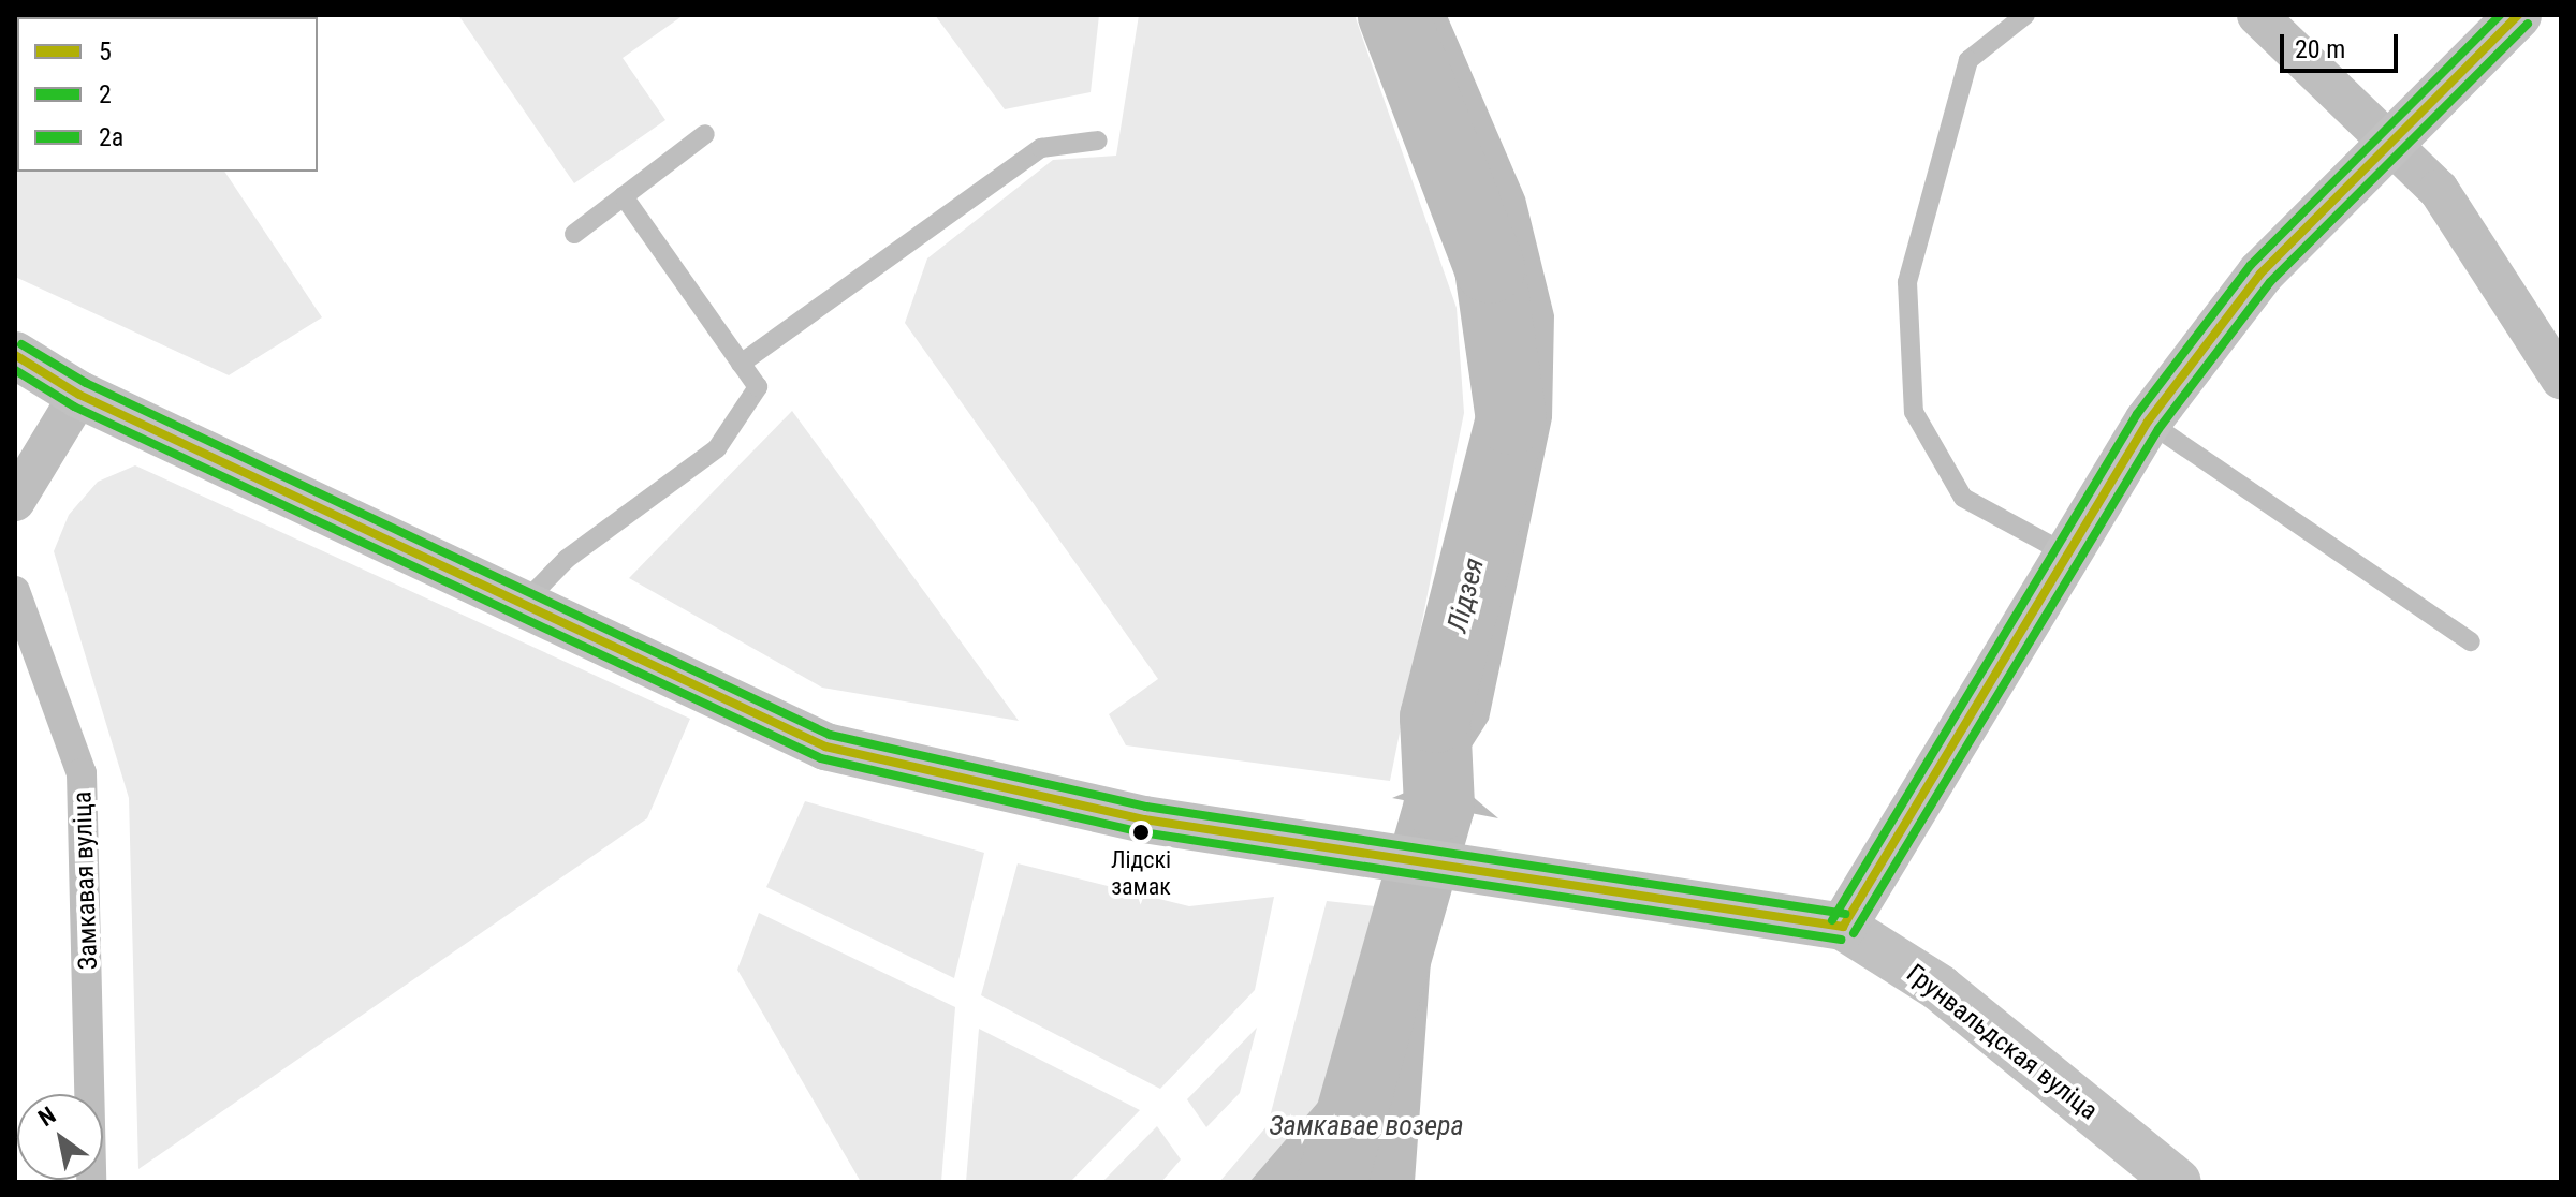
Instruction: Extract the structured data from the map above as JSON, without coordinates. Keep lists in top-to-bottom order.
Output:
{
  "streets": {
    "main road": ["Грунвальдская вуліца"],
    "street": ["Замкавая вуліца"]
  },
  "water": ["Лідзея", "Замкавае возера"],
  "places": ["Лідскі замак"],
  "lines": ["transit line 5", "transit line 2а", "transit line 2"],
  "legend": ["5", "2", "2а"],
  "scale_bar": "20 m",
  "north": "top left"
}
